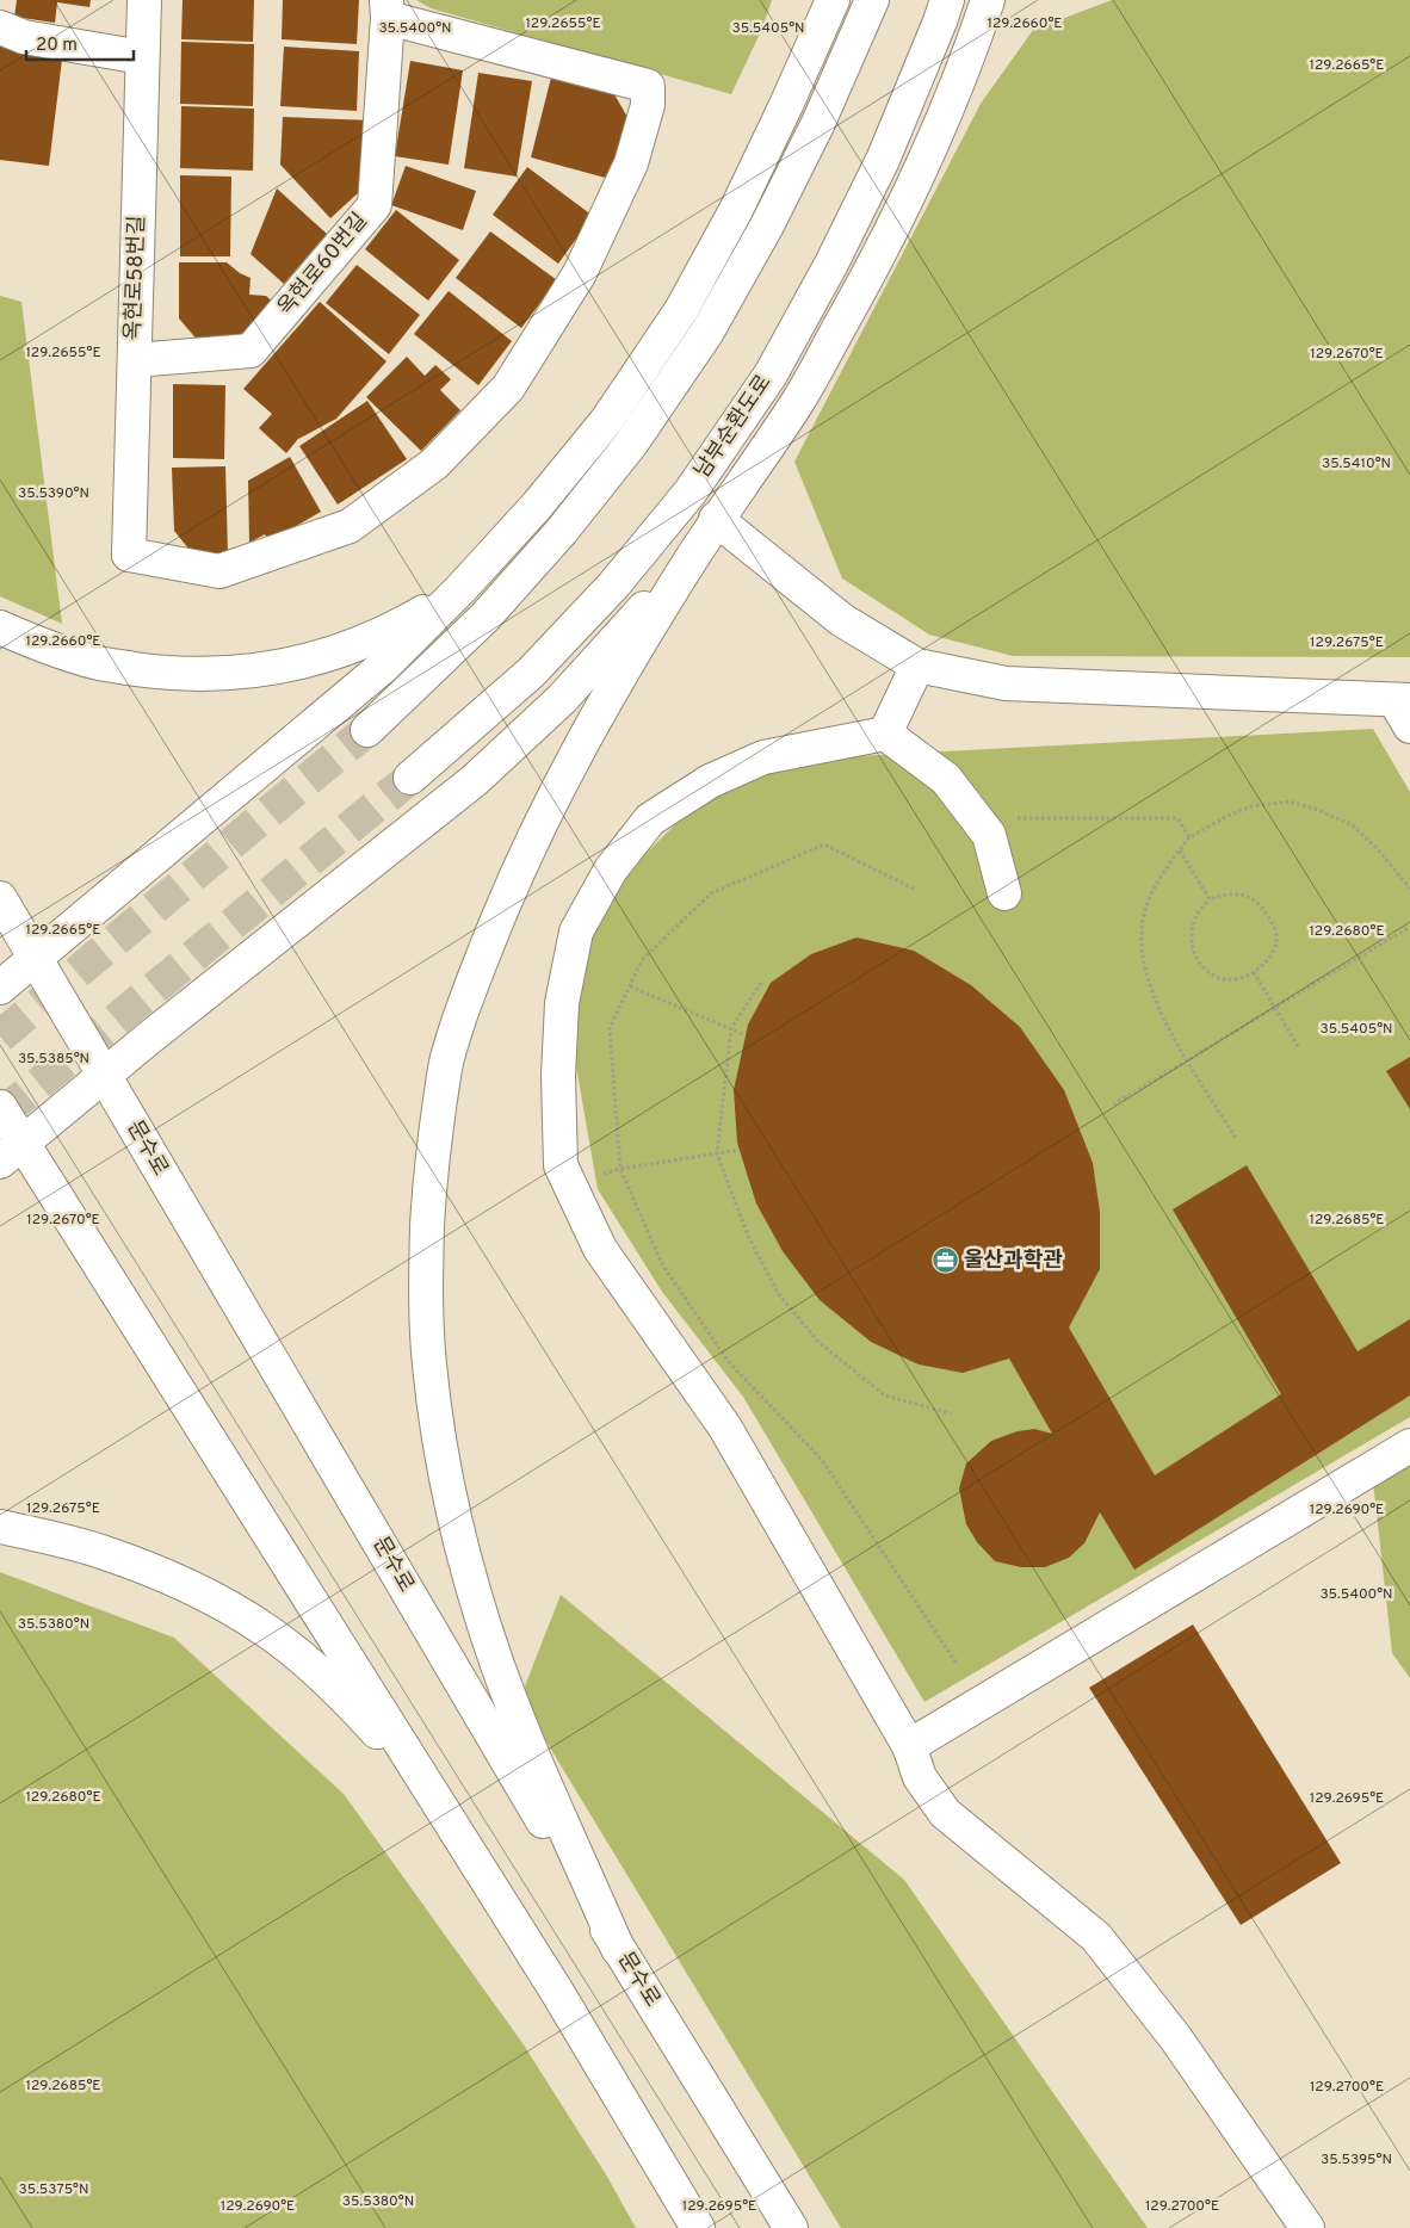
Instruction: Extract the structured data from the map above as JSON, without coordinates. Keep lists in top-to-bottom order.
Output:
{
  "streets": {
    "main road": [
      "옥현로60번길",
      "옥현로58번길",
      "남부순환도로",
      "문수로"
    ]
  },
  "crossings": [
    ["옥현로60번길", "옥현로58번길"]
  ],
  "places": {
    "office": ["울산과학관"]
  },
  "scale_bar": "20 m",
  "coordinates": [
    "129.2655°E",
    "129.2660°E",
    "35.5400°N",
    "35.5405°N",
    "129.2665°E",
    "129.2670°E",
    "35.5410°N",
    "35.5390°N",
    "129.2675°E",
    "129.2680°E",
    "35.5385°N",
    "129.2685°E",
    "129.2690°E",
    "35.5380°N",
    "129.2695°E",
    "129.2700°E",
    "35.5395°N",
    "35.5375°N"
  ]
}
